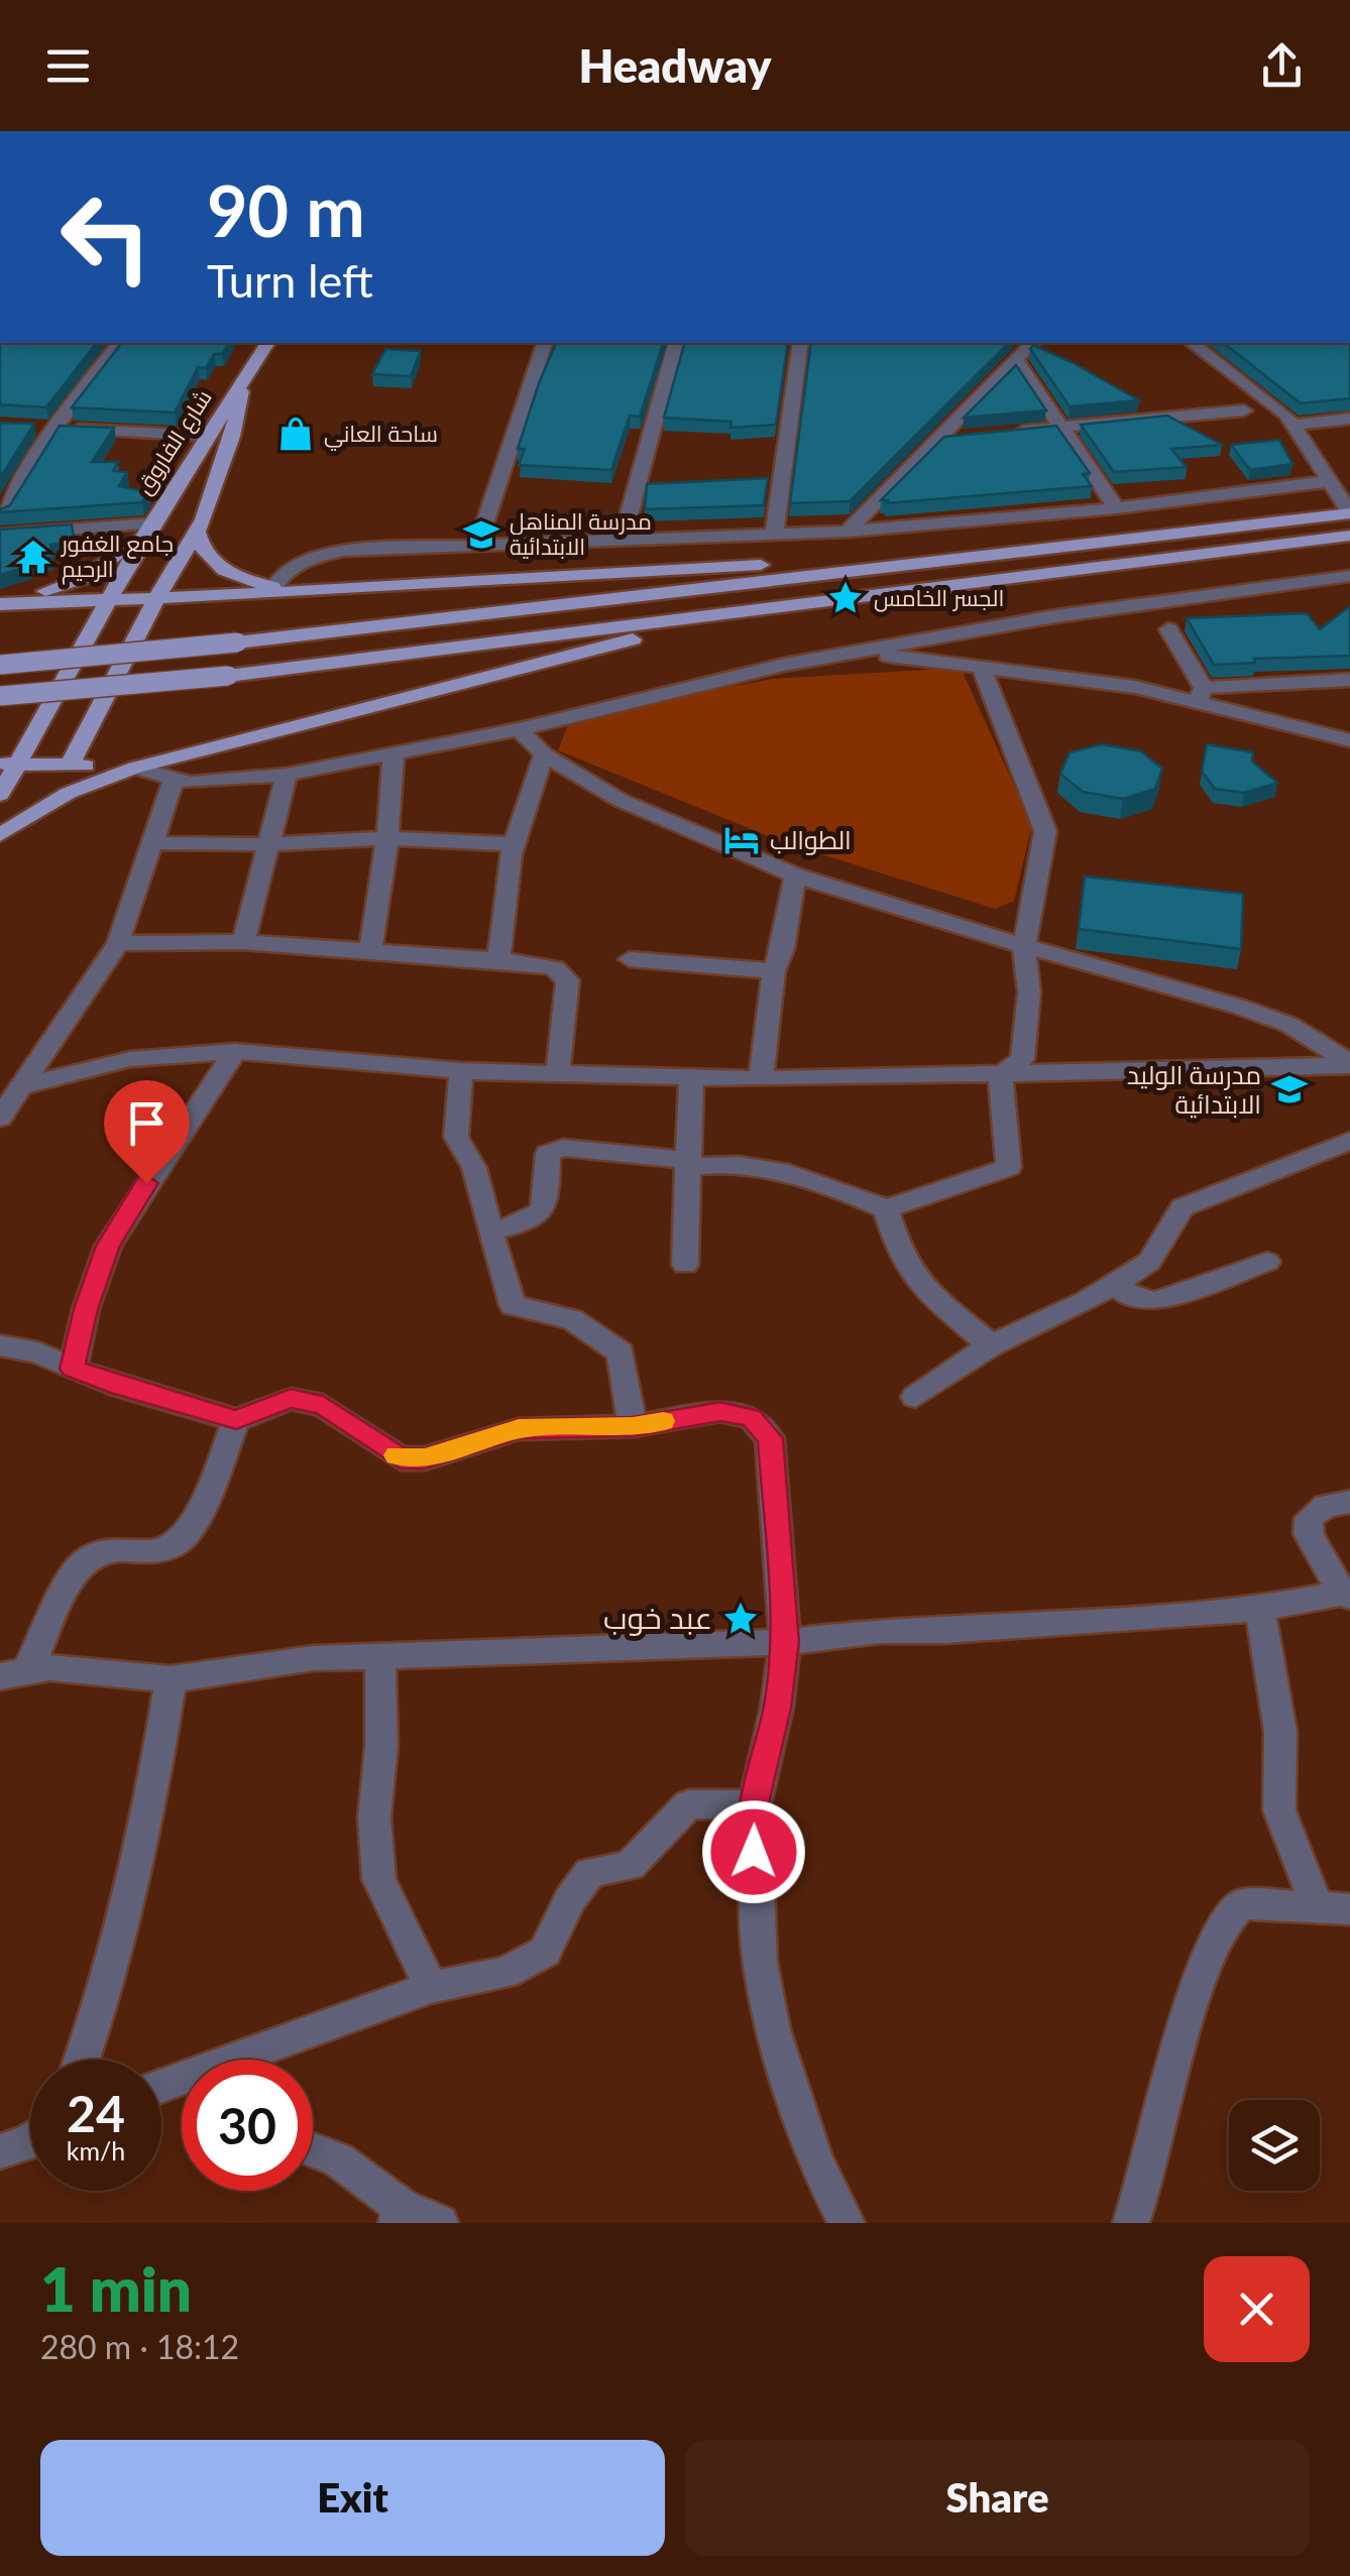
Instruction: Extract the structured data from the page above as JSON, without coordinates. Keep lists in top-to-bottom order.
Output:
{
  "streets": {
    "main road": ["شارع الفاروق"]
  },
  "places": {
    "shop": ["ساحة العاني"],
    "school or university": ["مدرسة المناهل الابتدائية", "مدرسة الوليد الابتدائية"],
    "temple": ["جامع الغفور الرحيم"],
    "place": ["الجسر الخامس", "عبد خوب"],
    "hotel": ["الطوالب"]
  },
  "page": {
    "header": "Headway",
    "turn": ["90 m", "Turn left"],
    "speed": "24 km/h",
    "limit": "30",
    "heading": ["1 min", "280 m · 18:12"],
    "buttons": ["Exit", "Share"]
  }
}
